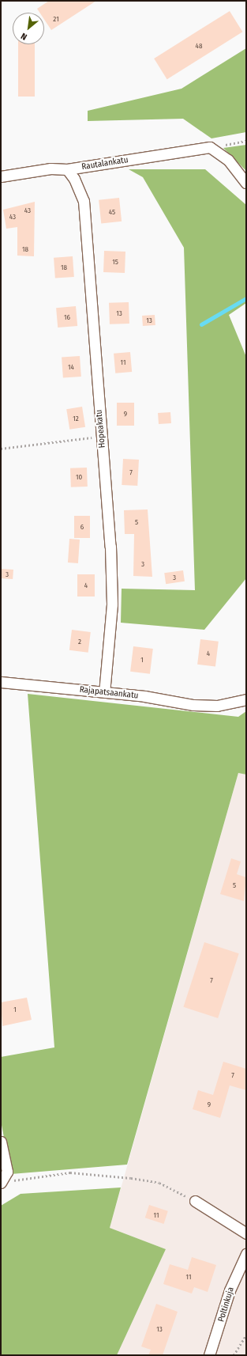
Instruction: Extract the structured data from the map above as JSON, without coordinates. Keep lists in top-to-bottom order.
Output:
{
  "streets": {
    "street": [
      "Rautalankatu",
      "Hopeakatu",
      "Rajapatsaankatu",
      "Poltinkuja"
    ]
  },
  "crossings": [
    ["Rautalankatu", "Hopeakatu"],
    ["Hopeakatu", "Rajapatsaankatu"]
  ],
  "house_numbers": [
    "21",
    "48",
    "43",
    "45",
    "43",
    "18",
    "15",
    "18",
    "13",
    "16",
    "13",
    "11",
    "14",
    "9",
    "12",
    "7",
    "10",
    "5",
    "6",
    "3",
    "3",
    "3",
    "4",
    "2",
    "4",
    "1",
    "5",
    "7",
    "1",
    "7",
    "9",
    "11",
    "11",
    "13"
  ],
  "north": "bottom left"
}
